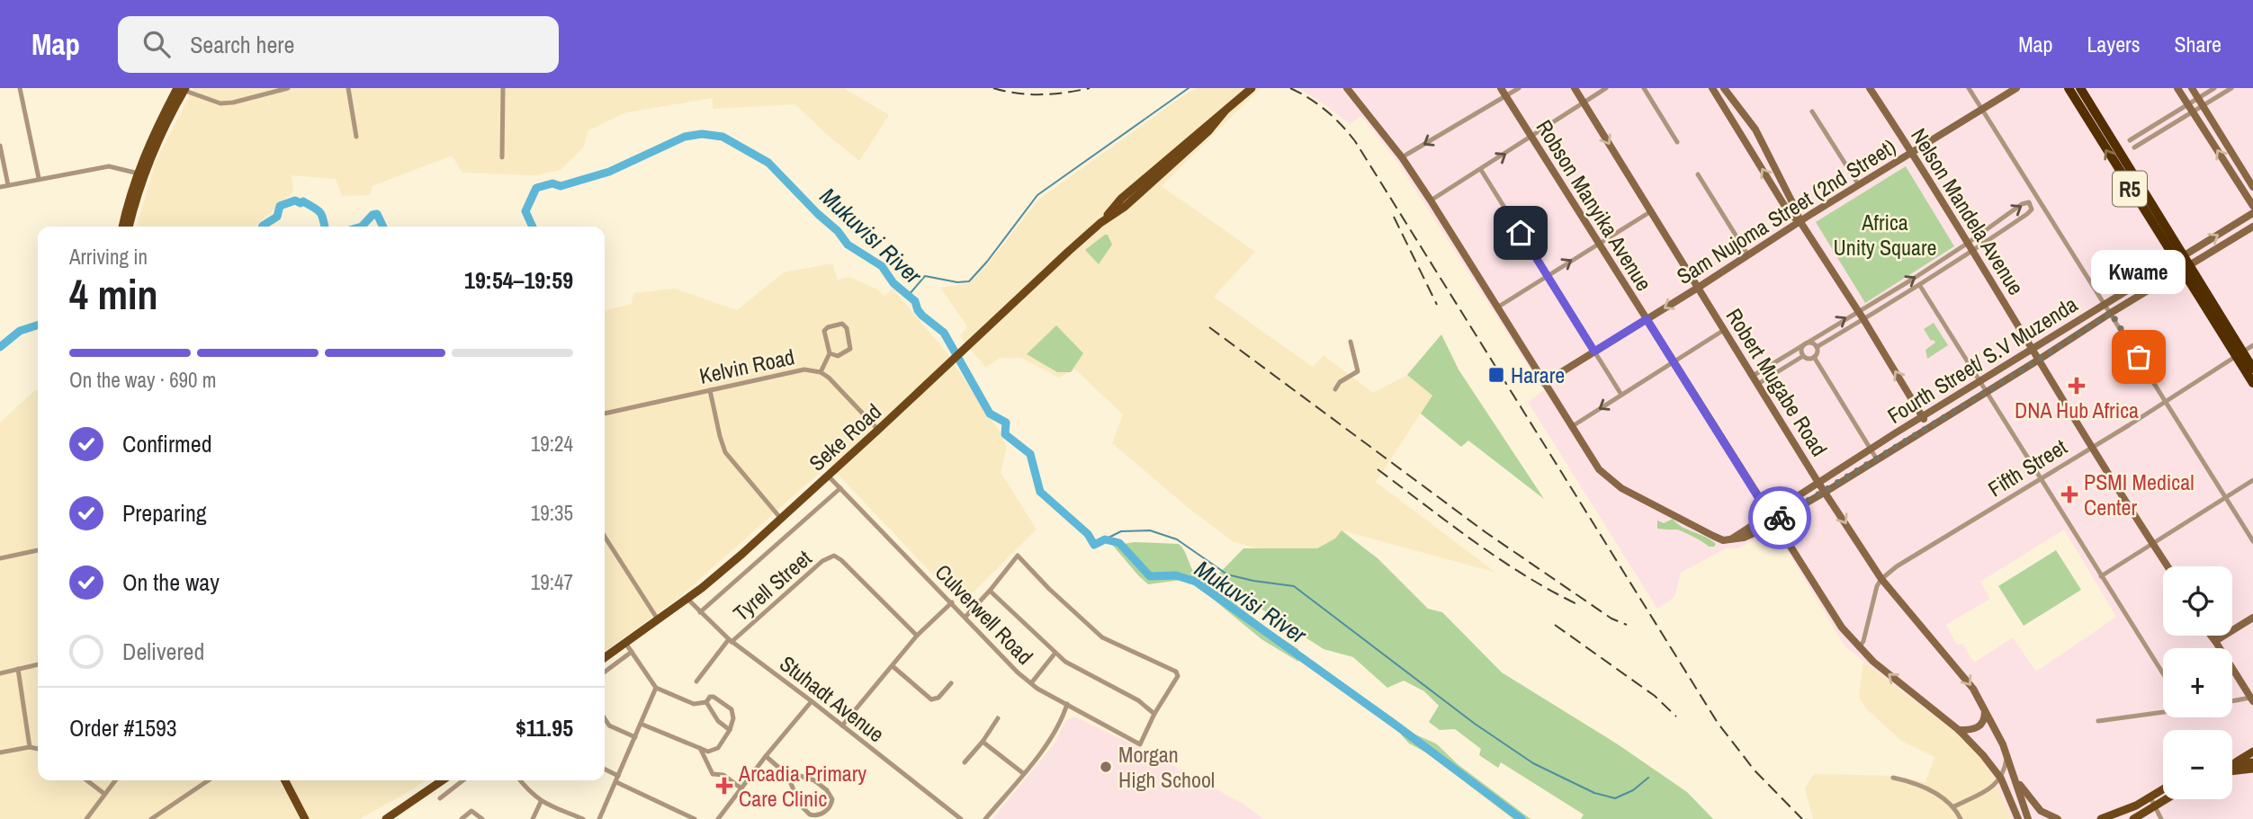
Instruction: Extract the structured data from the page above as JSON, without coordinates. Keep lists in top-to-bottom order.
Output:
{
  "streets": {
    "highway": ["R5"],
    "main road": [
      "Robson Manyika Avenue",
      "Sam Nujoma Street (2nd Street)",
      "Nelson Mandela Avenue",
      "Fourth Street/ S.V Muzenda",
      "Robert Mugabe Road",
      "Seke Road"
    ],
    "street": [
      "Kelvin Road",
      "Fifth Street",
      "Tyrell Street",
      "Culverwell Road",
      "Stuhadt Avenue"
    ]
  },
  "crossings": [
    ["R5", "Fourth Street/ S.V Muzenda"],
    ["R5", "Fifth Street"],
    ["Robson Manyika Avenue", "Sam Nujoma Street (2nd Street)"],
    ["Robson Manyika Avenue", "Fourth Street/ S.V Muzenda"],
    ["Sam Nujoma Street (2nd Street)", "Nelson Mandela Avenue"],
    ["Sam Nujoma Street (2nd Street)", "Robert Mugabe Road"],
    ["Nelson Mandela Avenue", "Fourth Street/ S.V Muzenda"],
    ["Nelson Mandela Avenue", "Fifth Street"],
    ["Fourth Street/ S.V Muzenda", "Robert Mugabe Road"],
    ["Kelvin Road", "Seke Road"],
    ["Robert Mugabe Road", "Fifth Street"],
    ["Seke Road", "Culverwell Road"],
    ["Seke Road", "Stuhadt Avenue"],
    ["Tyrell Street", "Stuhadt Avenue"]
  ],
  "one_way": ["Robert Mugabe Road"],
  "water": ["Mukuvisi River"],
  "parks": ["Africa Unity Square"],
  "places": {
    "other": ["Kwame", "Morgan High School"],
    "transit": ["Harare"],
    "health": ["DNA Hub Africa", "PSMI Medical Center", "Arcadia Primary Care Clinic"]
  },
  "page": {
    "header": "Map",
    "search": "Search here",
    "nav": ["Map", "Layers", "Share"],
    "heading": ["4 min", "Arriving in", "19:54–19:59"],
    "panel": ["Order #1593", "$11.95"],
    "bubble": "Kwame",
    "bar": "On the way · 690 m",
    "list": [
      ["Confirmed", "19:24"],
      ["Preparing", "19:35"],
      ["On the way", "19:47"],
      "Delivered"
    ],
    "map_buttons": ["+", "−"]
  }
}
